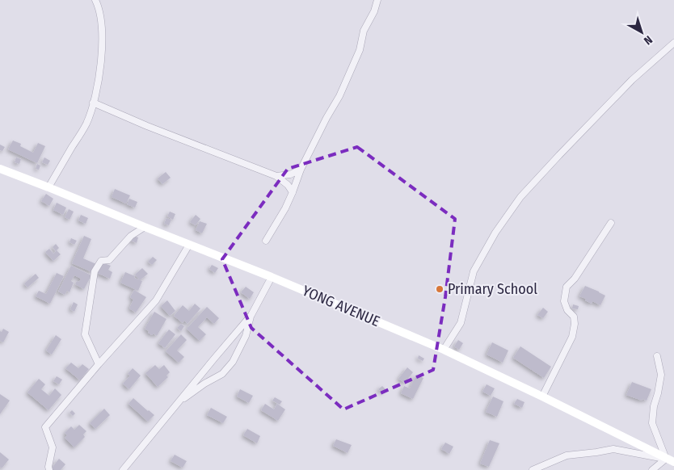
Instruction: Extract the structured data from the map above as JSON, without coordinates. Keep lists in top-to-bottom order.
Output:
{
  "streets": {
    "street": ["YONG AVENUE"]
  },
  "places": ["Primary School"],
  "north": "bottom right"
}
